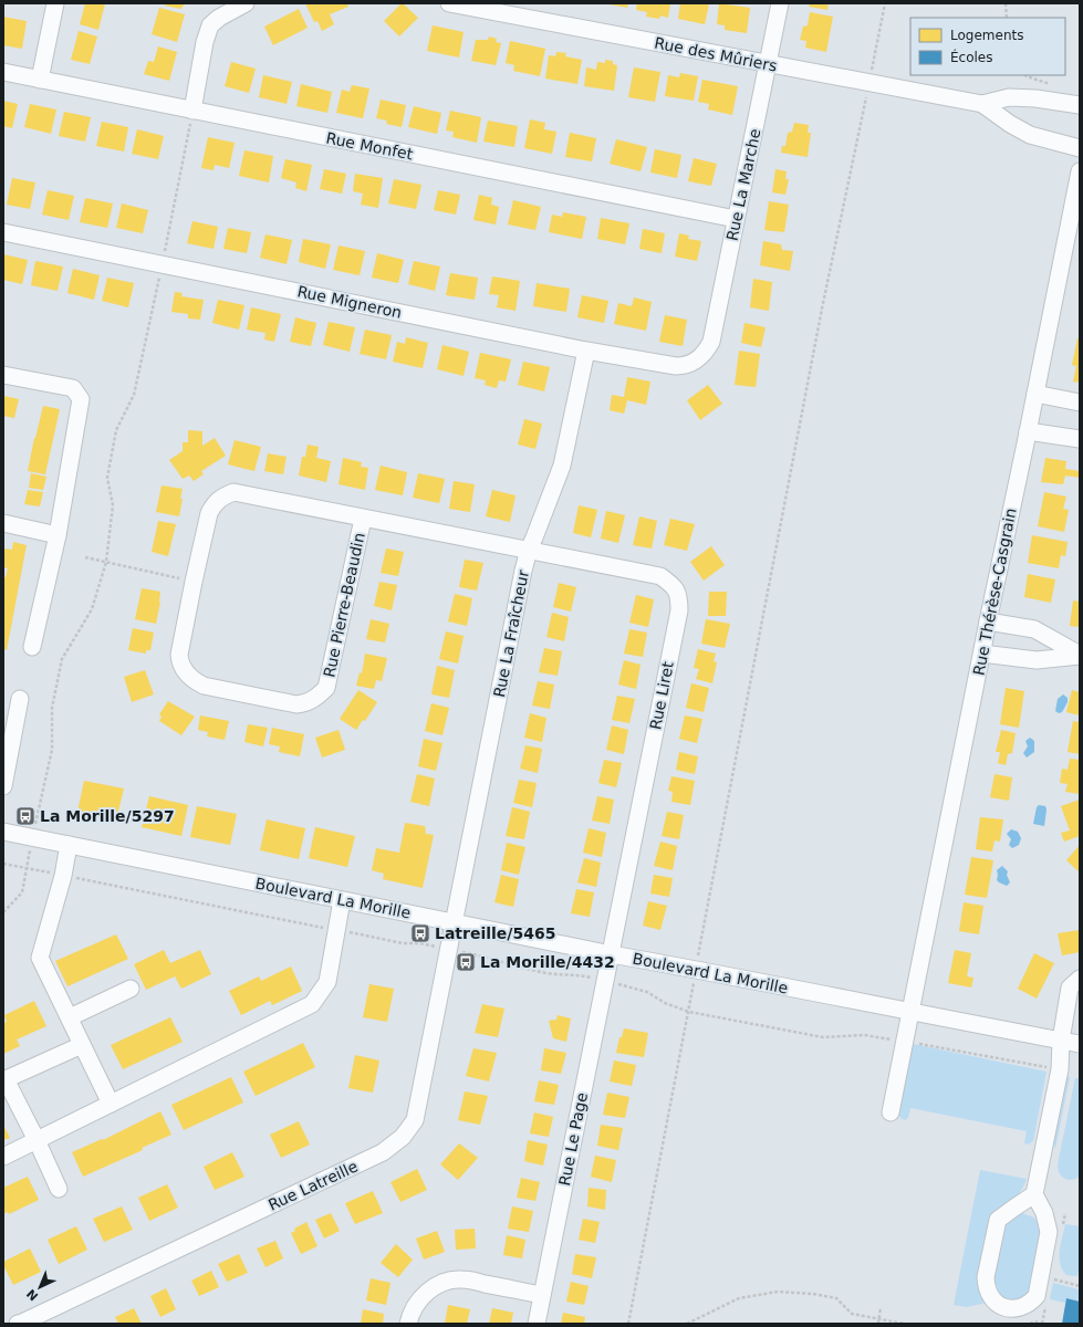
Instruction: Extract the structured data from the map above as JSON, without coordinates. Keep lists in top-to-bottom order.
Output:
{
  "streets": {
    "street": [
      "Rue des Mûriers",
      "Rue Monfet",
      "Rue La Marche",
      "Rue Migneron",
      "Rue Thérèse-Casgrain",
      "Rue Pierre-Beaudin",
      "Rue La Fraîcheur",
      "Rue Liret",
      "Boulevard La Morille",
      "Rue Le Page",
      "Rue Latreille"
    ]
  },
  "crossings": [
    ["Rue des Mûriers", "Rue La Marche"],
    ["Rue Monfet", "Rue La Marche"],
    ["Rue La Marche", "Rue Migneron"],
    ["Rue Migneron", "Rue La Fraîcheur"],
    ["Rue Thérèse-Casgrain", "Boulevard La Morille"],
    ["Rue Pierre-Beaudin", "Rue La Fraîcheur"],
    ["Rue Pierre-Beaudin", "Rue Liret"],
    ["Rue La Fraîcheur", "Rue Liret"],
    ["Rue La Fraîcheur", "Boulevard La Morille"],
    ["Rue La Fraîcheur", "Rue Latreille"],
    ["Rue Liret", "Boulevard La Morille"],
    ["Rue Liret", "Rue Le Page"],
    ["Boulevard La Morille", "Rue Le Page"],
    ["Boulevard La Morille", "Rue Latreille"]
  ],
  "places": {
    "bus stop": ["La Morille/5297", "Latreille/5465", "La Morille/4432"]
  },
  "legend": ["Logements", "Écoles"],
  "north": "bottom left"
}
